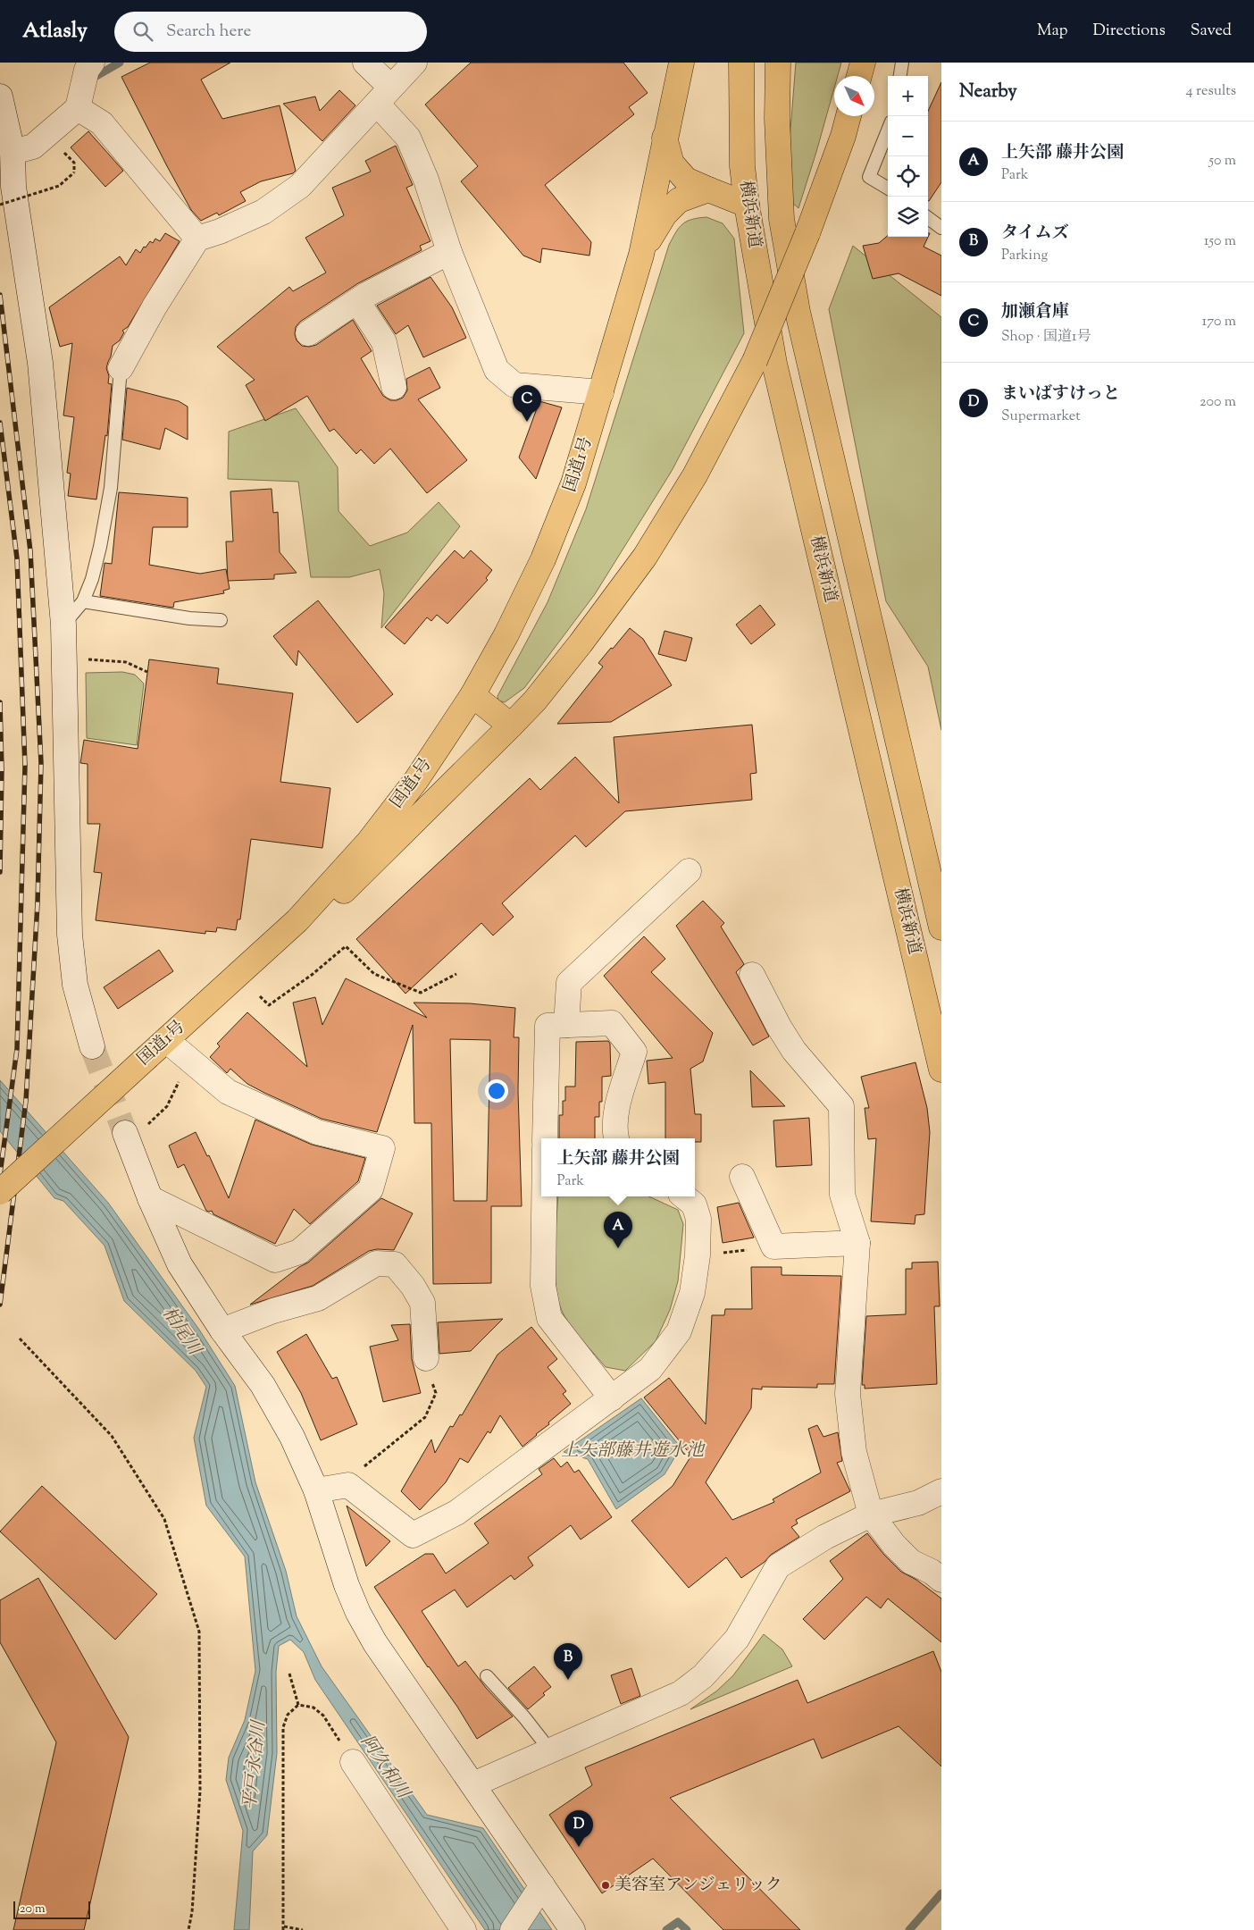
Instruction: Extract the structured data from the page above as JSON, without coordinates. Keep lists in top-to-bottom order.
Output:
{
  "streets": {
    "highway": ["横浜新道", "国道1号"]
  },
  "water": [
    "柏尾川",
    "上矢部藤井遊水池",
    "平戸永谷川",
    "阿久和川"
  ],
  "places": ["美容室アンジェリック"],
  "scale_bar": "20 m",
  "north": "bottom right",
  "page": {
    "header": "Atlasly",
    "search": "Search here",
    "nav": ["Map", "Directions", "Saved"],
    "heading": ["Nearby", "4 results"],
    "map_buttons": ["+", "−"],
    "list": [
      {
        "mark": "A",
        "name": "上矢部 藤井公園",
        "note": "Park",
        "value": "50 m"
      },
      {
        "mark": "B",
        "name": "タイムズ",
        "note": "Parking",
        "value": "150 m"
      },
      {
        "mark": "C",
        "name": "加瀬倉庫",
        "note": "Shop · 国道1号",
        "value": "170 m"
      },
      {
        "mark": "D",
        "name": "まいばすけっと",
        "note": "Supermarket",
        "value": "200 m"
      }
    ],
    "pins": [
      "C",
      "A",
      "B",
      "D"
    ],
    "popup": ["上矢部 藤井公園", "Park"],
    "scale": "20 m"
  }
}
